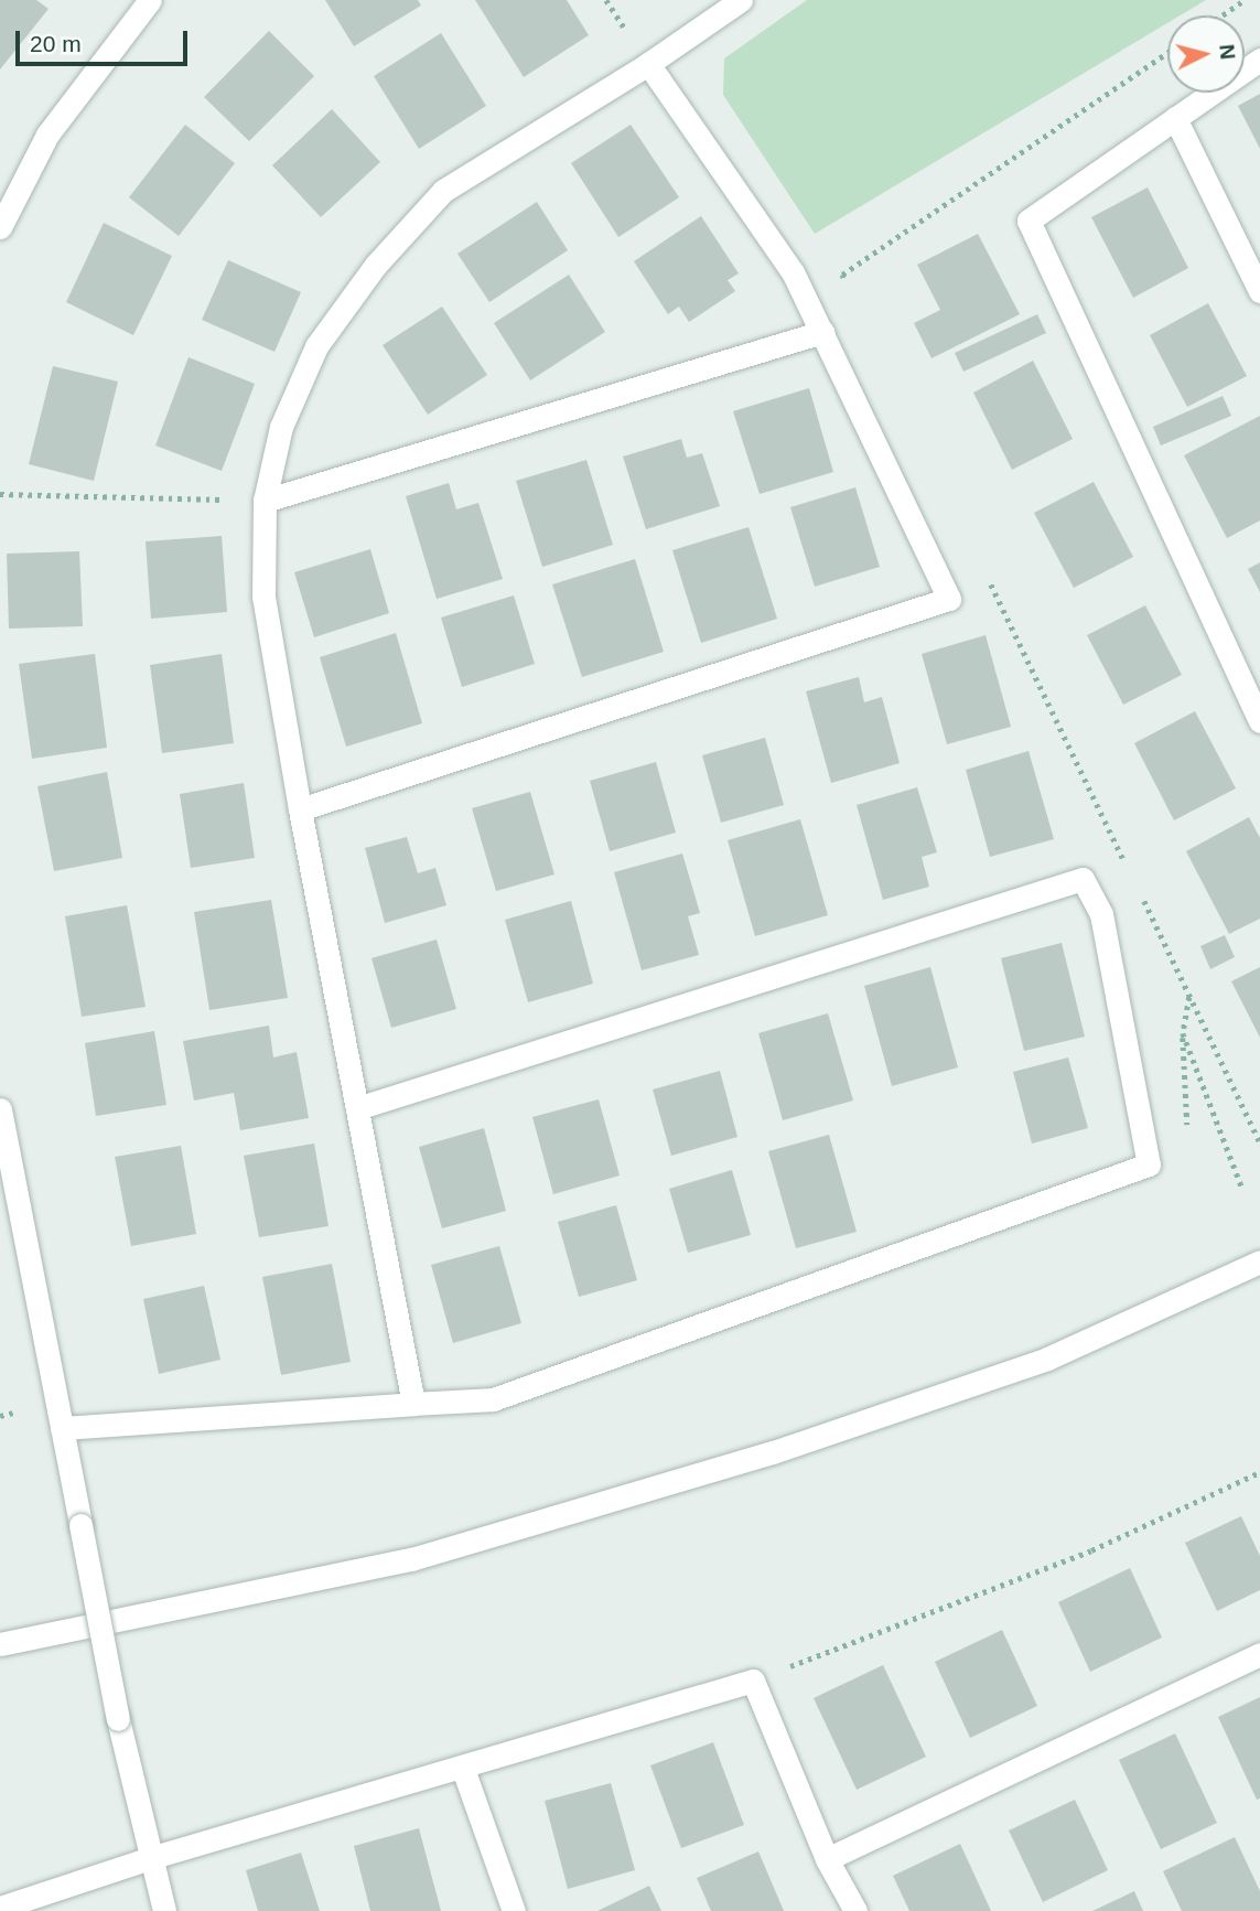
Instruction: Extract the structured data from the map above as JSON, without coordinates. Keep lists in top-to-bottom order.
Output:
{
  "scale_bar": "20 m",
  "north": "right"
}
